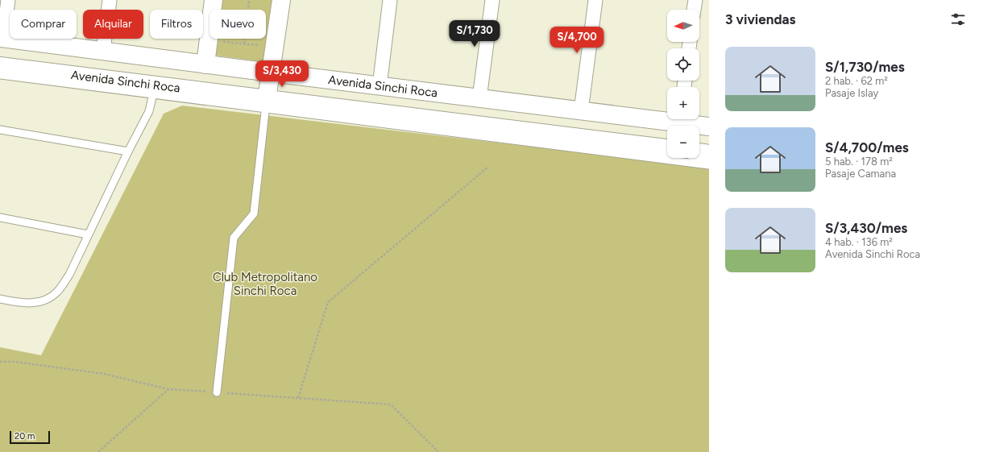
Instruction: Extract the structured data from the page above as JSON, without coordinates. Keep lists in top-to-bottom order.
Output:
{
  "streets": {
    "main road": ["Avenida Sinchi Roca"]
  },
  "parks": ["Club Metropolitano Sinchi Roca"],
  "scale_bar": "20 m",
  "north": "left",
  "page": {
    "heading": "3 viviendas",
    "map_buttons": ["+", "−"],
    "chip": [
      "Comprar",
      "Alquilar",
      "Filtros",
      "Nuevo"
    ],
    "price": ["S/1,730", "S/4,700", "S/3,430"],
    "list": [
      {
        "name": "S/1,730/mes",
        "note": "2 hab. · 62 m² · Pasaje Islay"
      },
      {
        "name": "S/4,700/mes",
        "note": "5 hab. · 178 m² · Pasaje Camana"
      },
      {
        "name": "S/3,430/mes",
        "note": "4 hab. · 136 m² · Avenida Sinchi Roca"
      }
    ],
    "scale": "20 m"
  }
}
